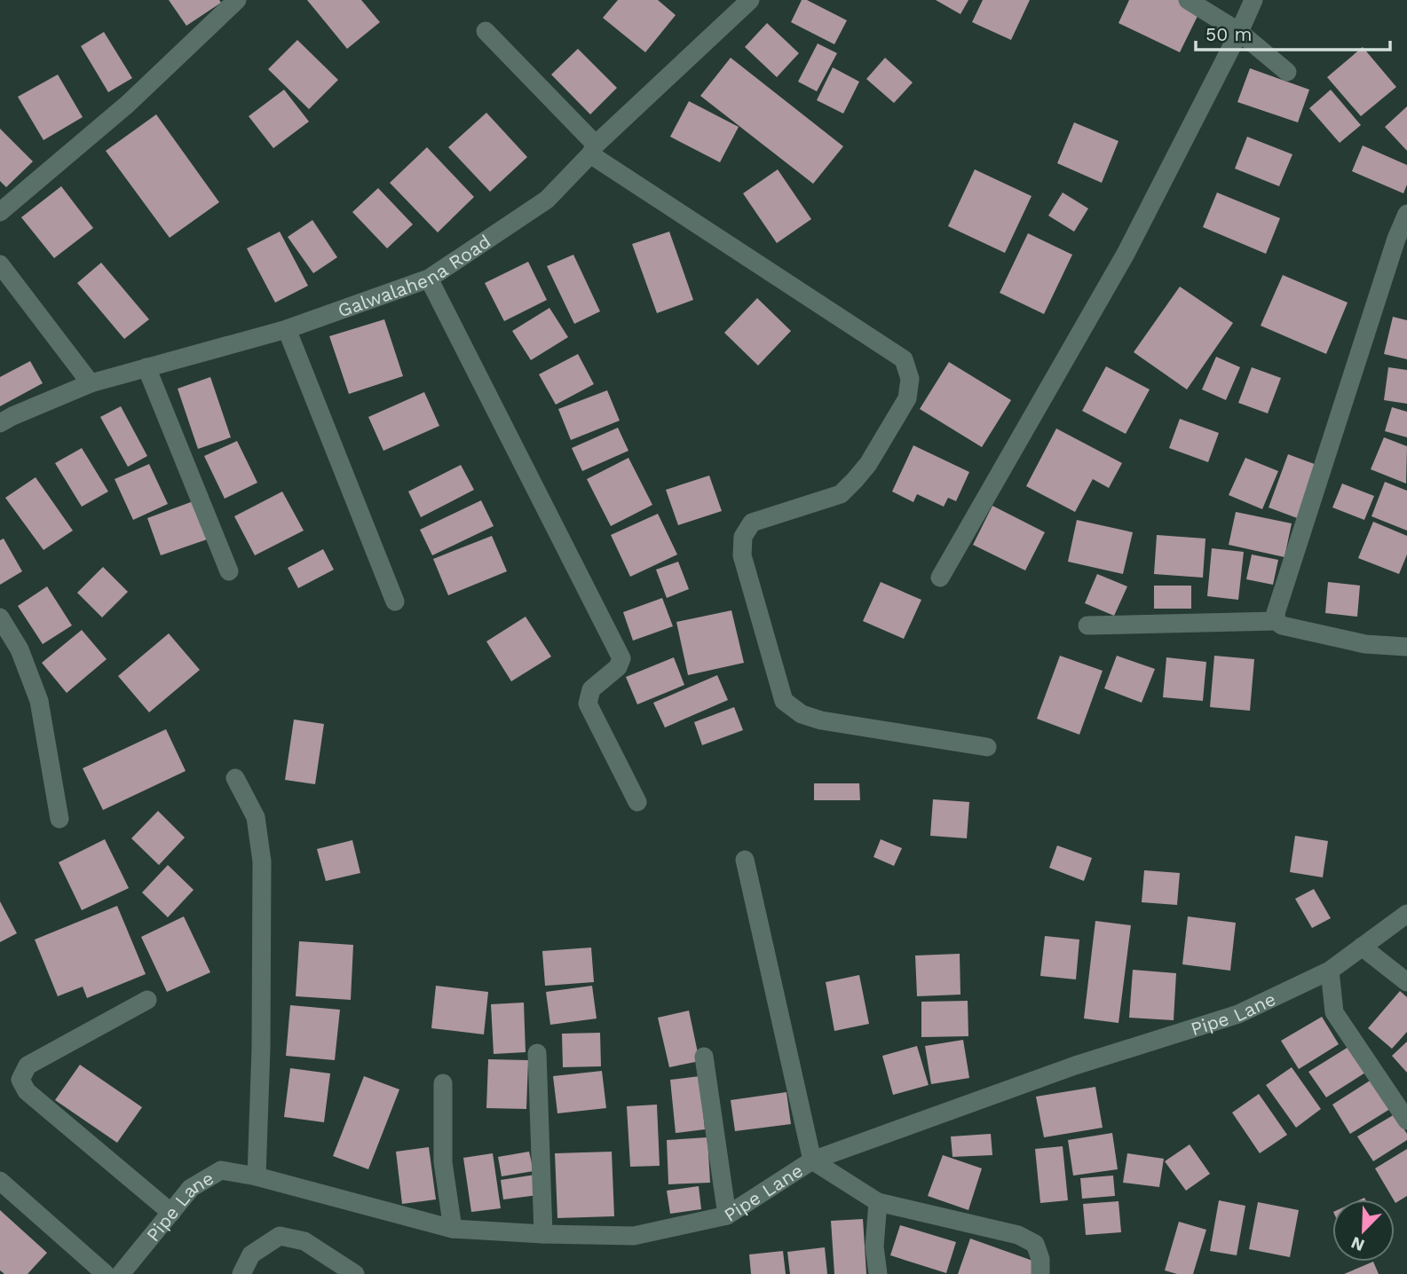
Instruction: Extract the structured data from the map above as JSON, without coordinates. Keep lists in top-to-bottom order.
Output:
{
  "streets": {
    "street": ["Galwalahena Road", "Pipe Lane"]
  },
  "scale_bar": "50 m",
  "north": "bottom left"
}
